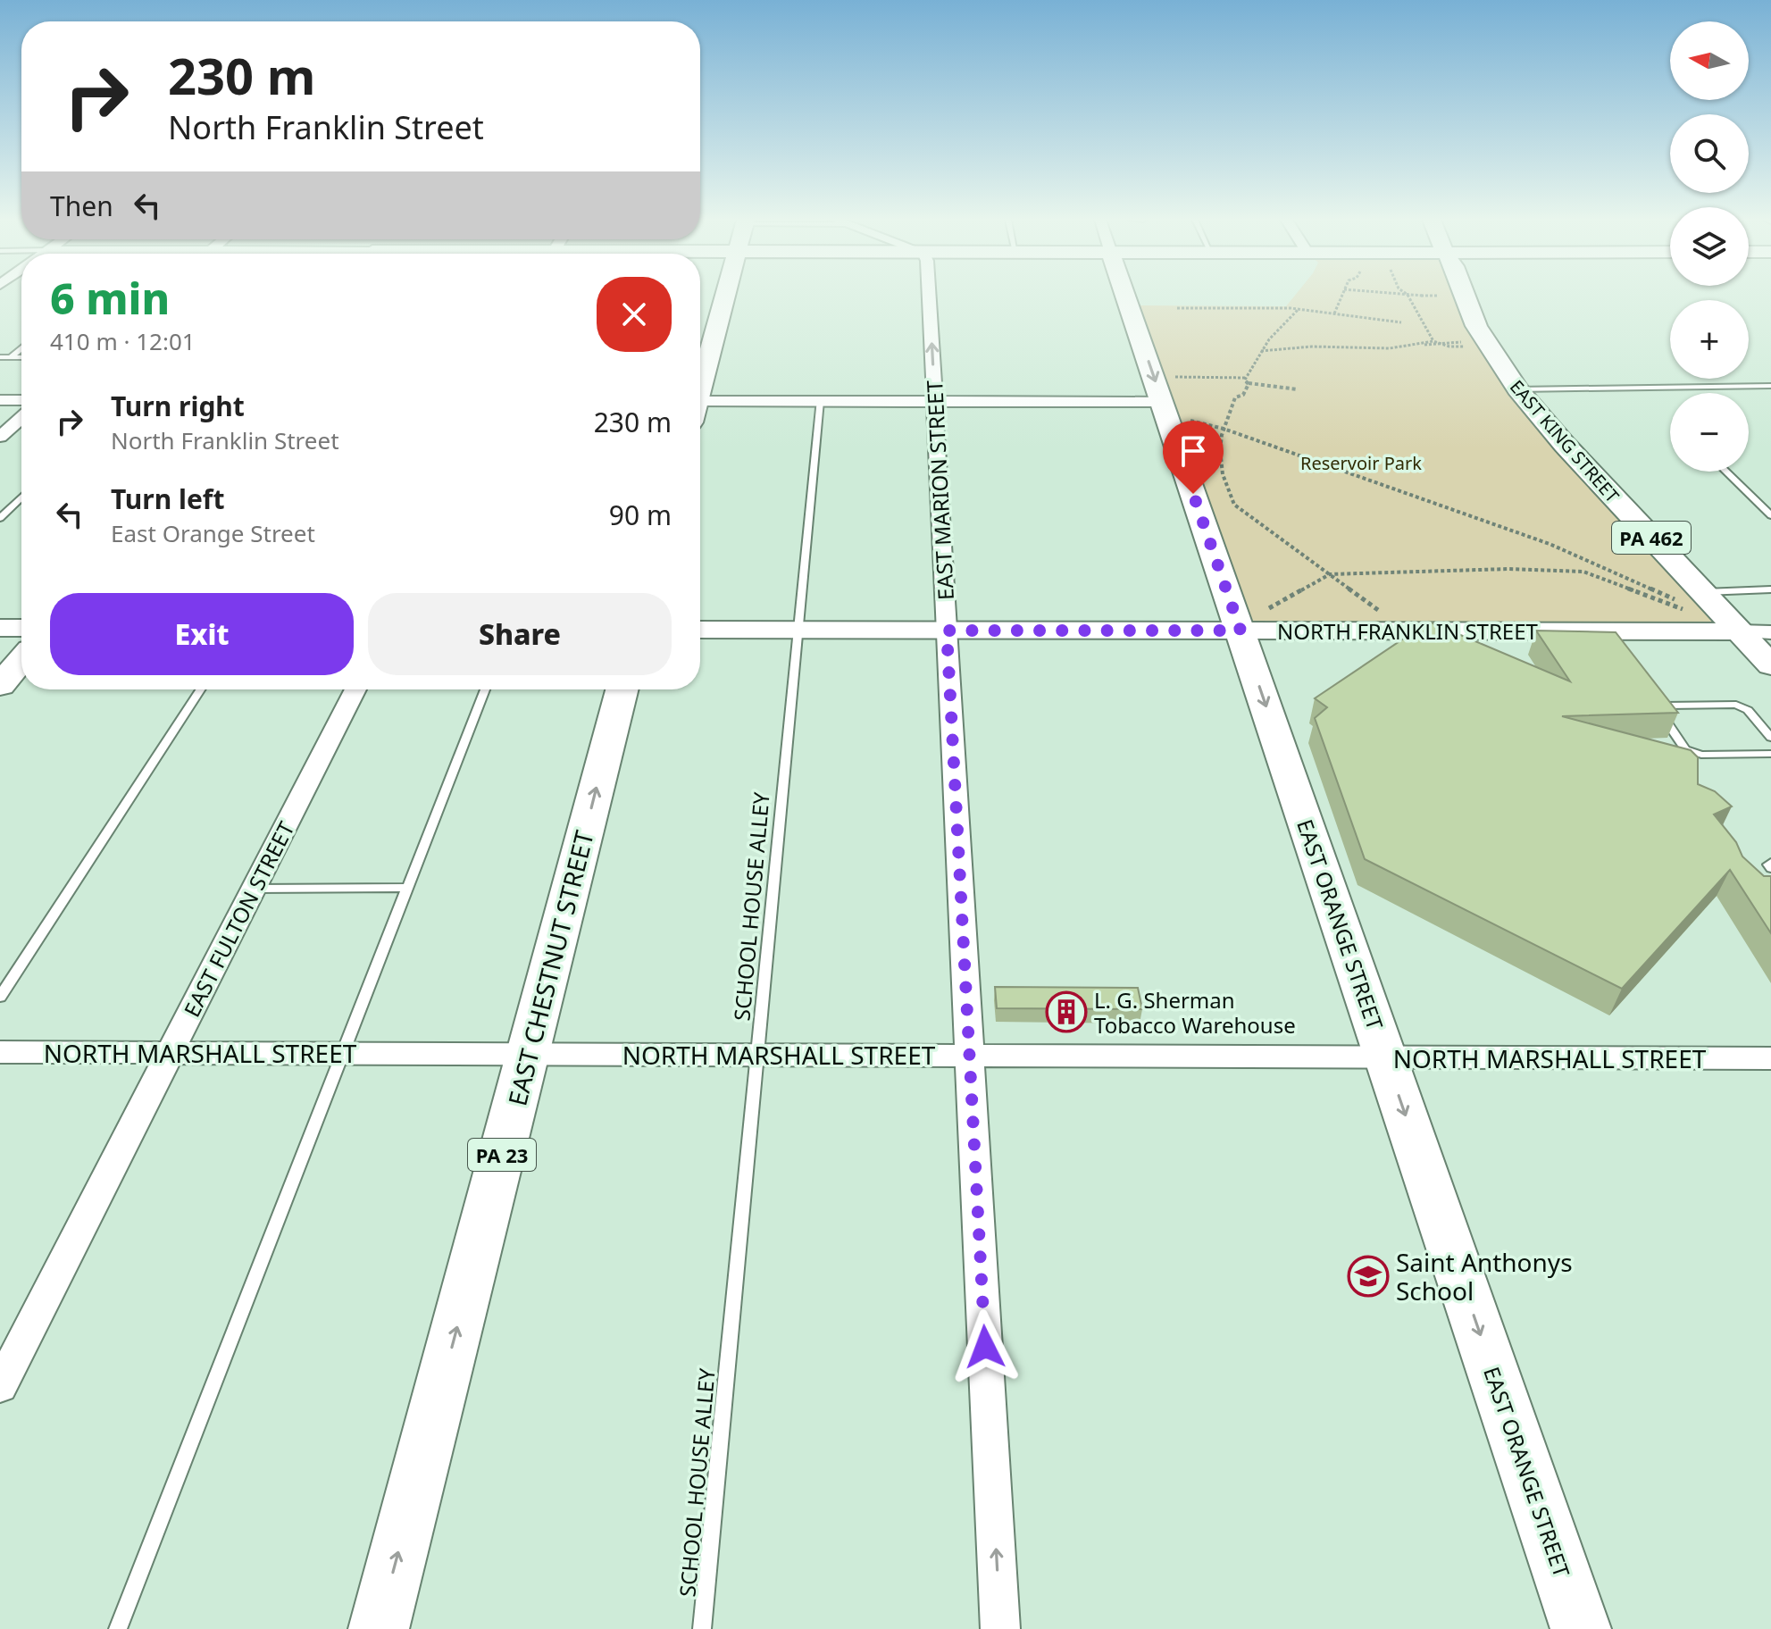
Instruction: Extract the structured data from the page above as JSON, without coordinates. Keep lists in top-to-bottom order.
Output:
{
  "streets": {
    "main road": [
      "EAST KING STREET",
      "PA 462",
      "NORTH FRANKLIN STREET",
      "EAST ORANGE STREET",
      "EAST CHESTNUT STREET",
      "PA 23"
    ],
    "street": ["EAST MARION STREET", "EAST FULTON STREET", "NORTH MARSHALL STREET"],
    "lane": ["SCHOOL HOUSE ALLEY"]
  },
  "crossings": [
    ["EAST KING STREET", "NORTH FRANKLIN STREET"],
    ["EAST MARION STREET", "NORTH FRANKLIN STREET"],
    ["EAST MARION STREET", "NORTH MARSHALL STREET"],
    ["NORTH FRANKLIN STREET", "SCHOOL HOUSE ALLEY"],
    ["NORTH FRANKLIN STREET", "EAST ORANGE STREET"],
    ["SCHOOL HOUSE ALLEY", "NORTH MARSHALL STREET"],
    ["EAST FULTON STREET", "NORTH MARSHALL STREET"],
    ["EAST ORANGE STREET", "NORTH MARSHALL STREET"],
    ["EAST CHESTNUT STREET", "NORTH MARSHALL STREET"]
  ],
  "one_way": ["EAST MARION STREET", "EAST ORANGE STREET", "EAST CHESTNUT STREET"],
  "parks": ["Reservoir Park"],
  "places": {
    "building": ["L. G. Sherman Tobacco Warehouse"],
    "school or university": ["Saint Anthonys School"]
  },
  "north": "left",
  "page": {
    "map_buttons": ["+", "−"],
    "turn": ["230 m", "North Franklin Street"],
    "then": "Then",
    "heading": ["6 min", "410 m · 12:01"],
    "list": [
      {
        "name": "Turn right",
        "note": "North Franklin Street",
        "value": "230 m"
      },
      {
        "name": "Turn left",
        "note": "East Orange Street",
        "value": "90 m"
      }
    ],
    "buttons": ["Exit", "Share"]
  }
}
